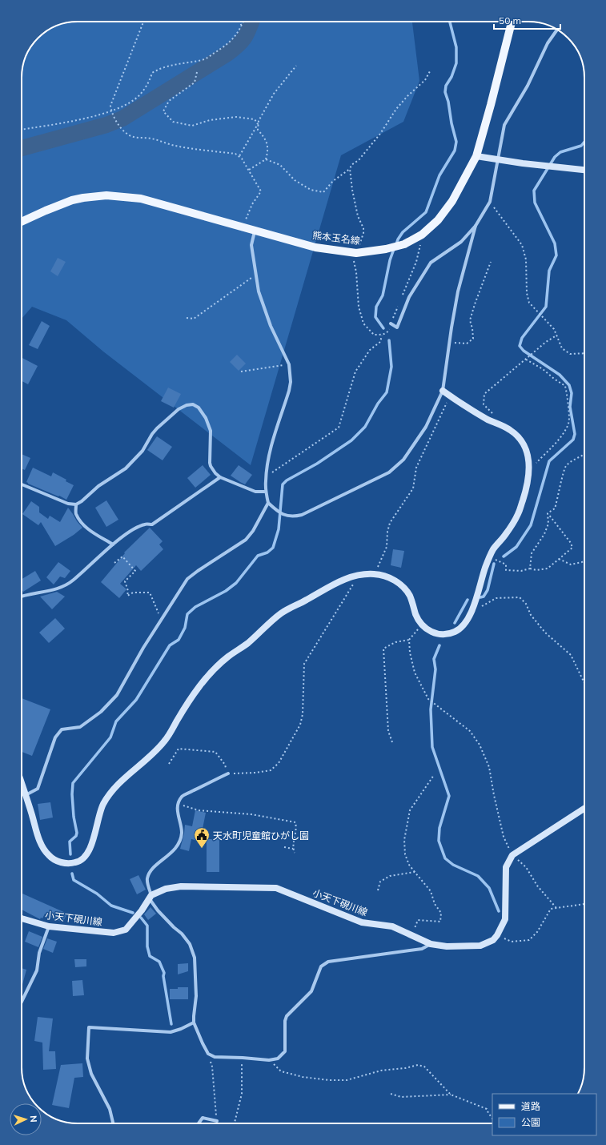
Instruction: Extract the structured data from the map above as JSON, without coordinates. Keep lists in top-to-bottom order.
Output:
{
  "streets": {
    "main road": ["熊本玉名線"],
    "street": ["小天下硯川線"]
  },
  "places": {
    "public building": ["天水町児童館ひがし園"]
  },
  "legend": ["道路", "公園"],
  "scale_bar": "50 m",
  "north": "right"
}
